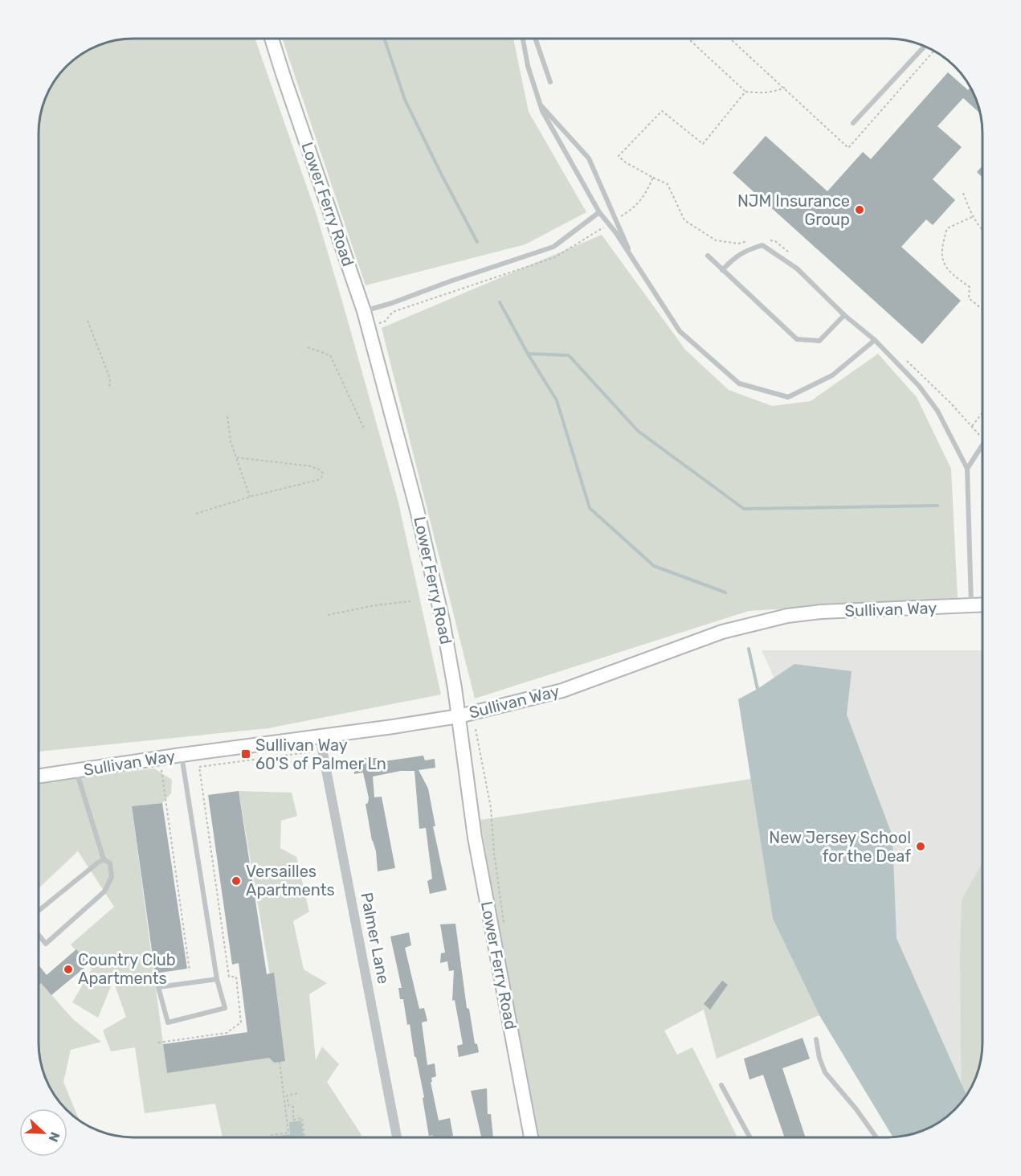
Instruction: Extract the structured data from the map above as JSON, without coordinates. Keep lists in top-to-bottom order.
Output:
{
  "streets": {
    "main road": ["Lower Ferry Road", "Sullivan Way"],
    "street": ["Palmer Lane"]
  },
  "crossings": [
    ["Lower Ferry Road", "Sullivan Way"],
    ["Sullivan Way", "Palmer Lane"]
  ],
  "places": {
    "other": [
      "NJM Insurance Group",
      "New Jersey School for the Deaf",
      "Versailles Apartments",
      "Country Club Apartments"
    ],
    "transit": ["Sullivan Way 60'S of Palmer Ln"]
  },
  "north": "right"
}
